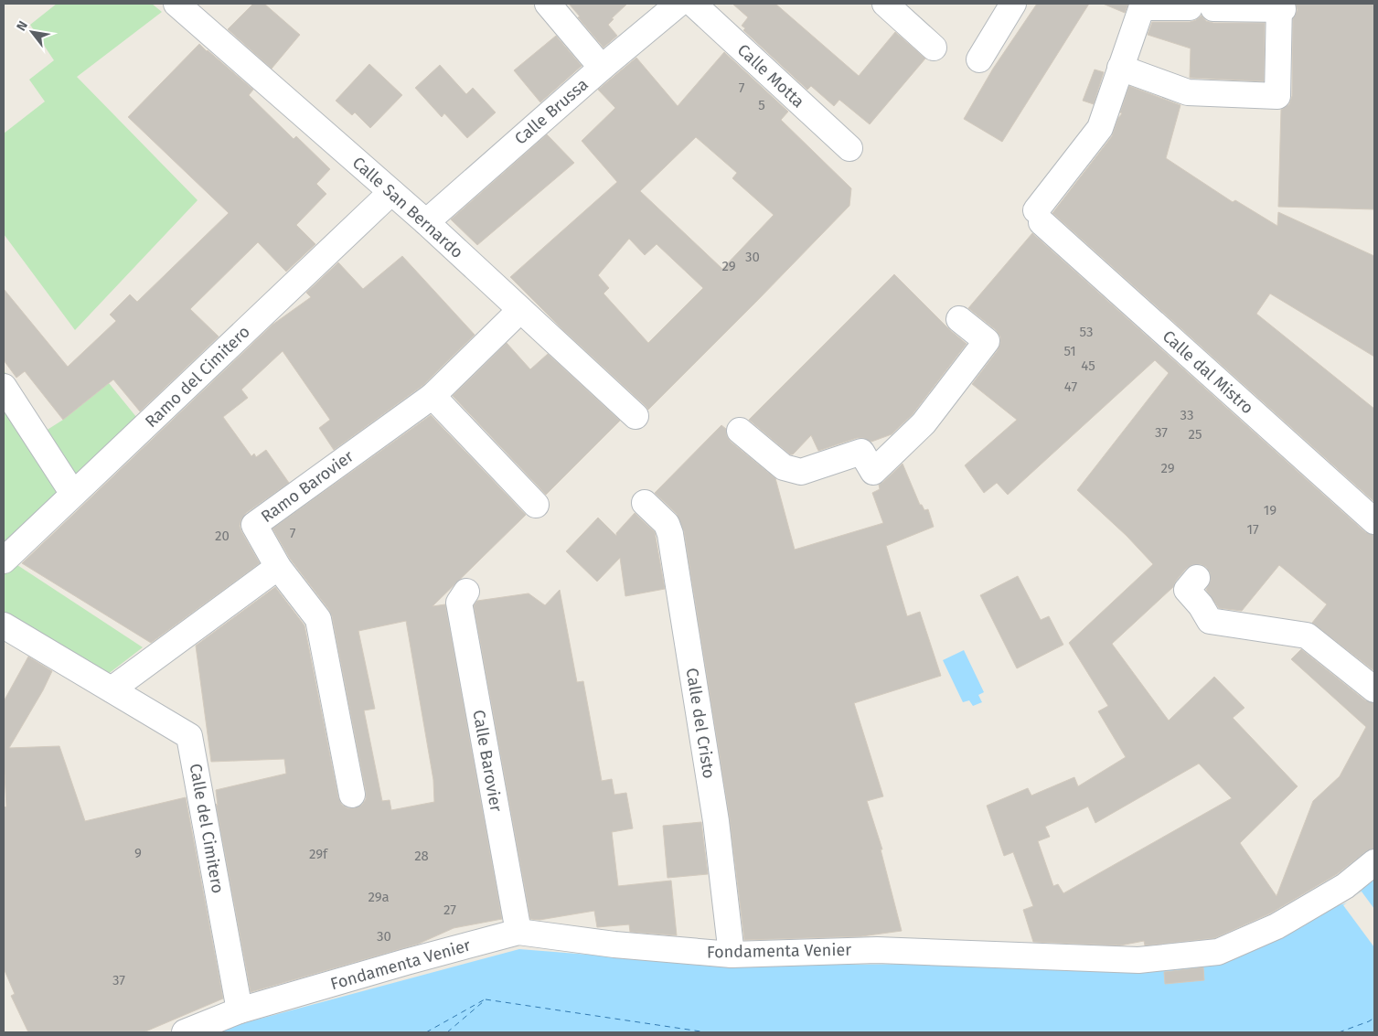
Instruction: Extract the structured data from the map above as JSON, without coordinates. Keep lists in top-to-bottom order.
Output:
{
  "streets": {
    "street": [
      "Calle Motta",
      "Calle Brussa",
      "Calle San Bernardo",
      "Calle dal Mistro",
      "Ramo del Cimitero",
      "Ramo Barovier",
      "Calle del Cristo",
      "Calle Barovier",
      "Calle del Cimitero",
      "Fondamenta Venier"
    ]
  },
  "crossings": [
    ["Calle Brussa", "Calle San Bernardo"],
    ["Calle San Bernardo", "Ramo del Cimitero"],
    ["Calle San Bernardo", "Ramo Barovier"],
    ["Calle del Cristo", "Fondamenta Venier"],
    ["Calle Barovier", "Fondamenta Venier"],
    ["Calle del Cimitero", "Fondamenta Venier"]
  ],
  "house_numbers": [
    "7",
    "5",
    "30",
    "29",
    "53",
    "51",
    "45",
    "47",
    "33",
    "37",
    "25",
    "29",
    "19",
    "17",
    "7",
    "20",
    "9",
    "29f",
    "28",
    "29a",
    "27",
    "30",
    "37"
  ],
  "north": "top left"
}
